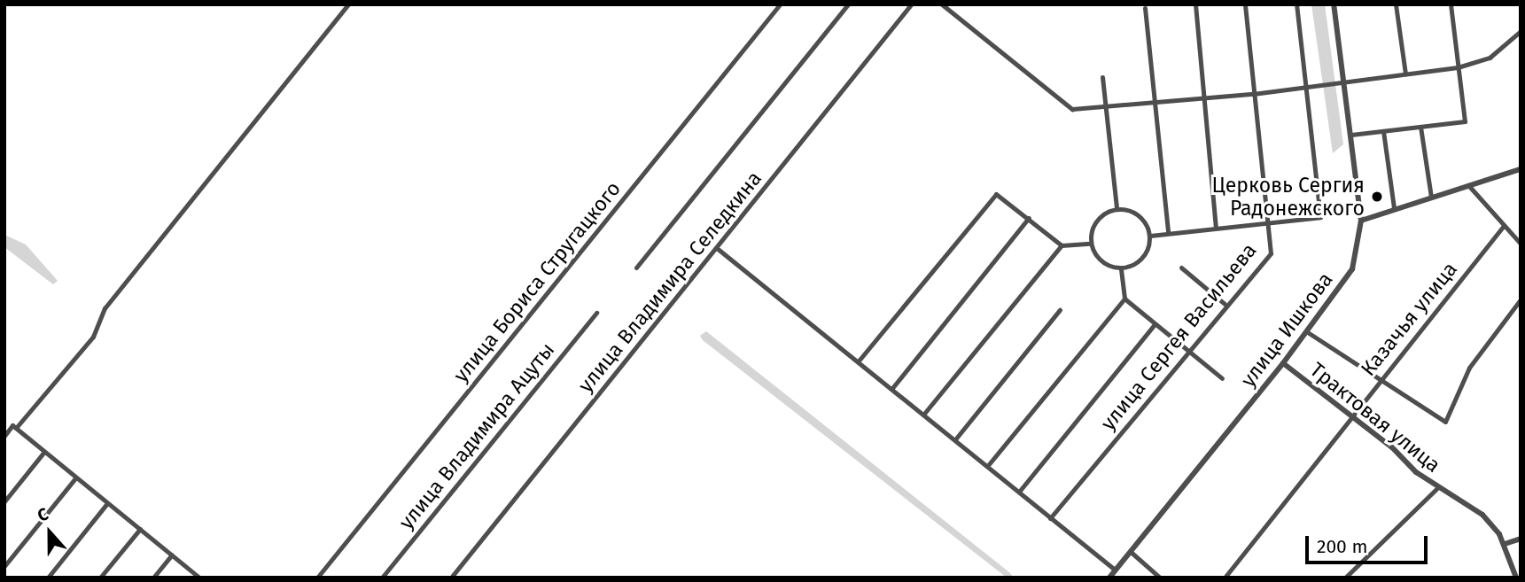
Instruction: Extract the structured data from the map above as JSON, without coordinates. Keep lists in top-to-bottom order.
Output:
{
  "streets": {
    "street": [
      "улица Бориса Стругацкого",
      "улица Владимира Селедкина",
      "Казачья улица",
      "улица Ишкова",
      "улица Сергея Васильева",
      "Трактовая улица",
      "улица Владимира Ацуты"
    ]
  },
  "crossings": [
    ["Казачья улица", "Трактовая улица"],
    ["улица Ишкова", "Трактовая улица"]
  ],
  "places": ["Церковь Сергия Радонежского"],
  "scale_bar": "200 m",
  "north": "top"
}
